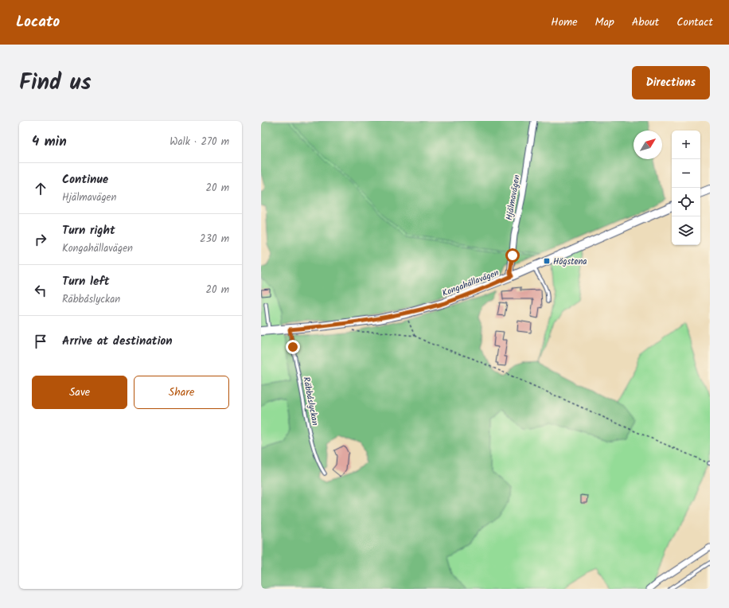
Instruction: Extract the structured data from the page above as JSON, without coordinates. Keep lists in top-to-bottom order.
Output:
{
  "streets": {
    "street": ["Hjälmavägen", "Kongahällavägen"],
    "lane": ["Räbbåslyckan"]
  },
  "crossings": [
    ["Hjälmavägen", "Kongahällavägen"],
    ["Kongahällavägen", "Räbbåslyckan"]
  ],
  "places": {
    "transit": ["Högstena"]
  },
  "north": "top right",
  "page": {
    "header": "Locato",
    "nav": [
      "Home",
      "Map",
      "About",
      "Contact"
    ],
    "title": "Find us",
    "buttons": [
      "Directions",
      ["Save", "Share"]
    ],
    "heading": ["4 min", "Walk · 270 m"],
    "map_buttons": ["+", "−"],
    "list": [
      ["Continue", "Hjälmavägen", "20 m"],
      ["Turn right", "Kongahällavägen", "230 m"],
      ["Turn left", "Räbbåslyckan", "20 m"],
      "Arrive at destination"
    ]
  }
}
